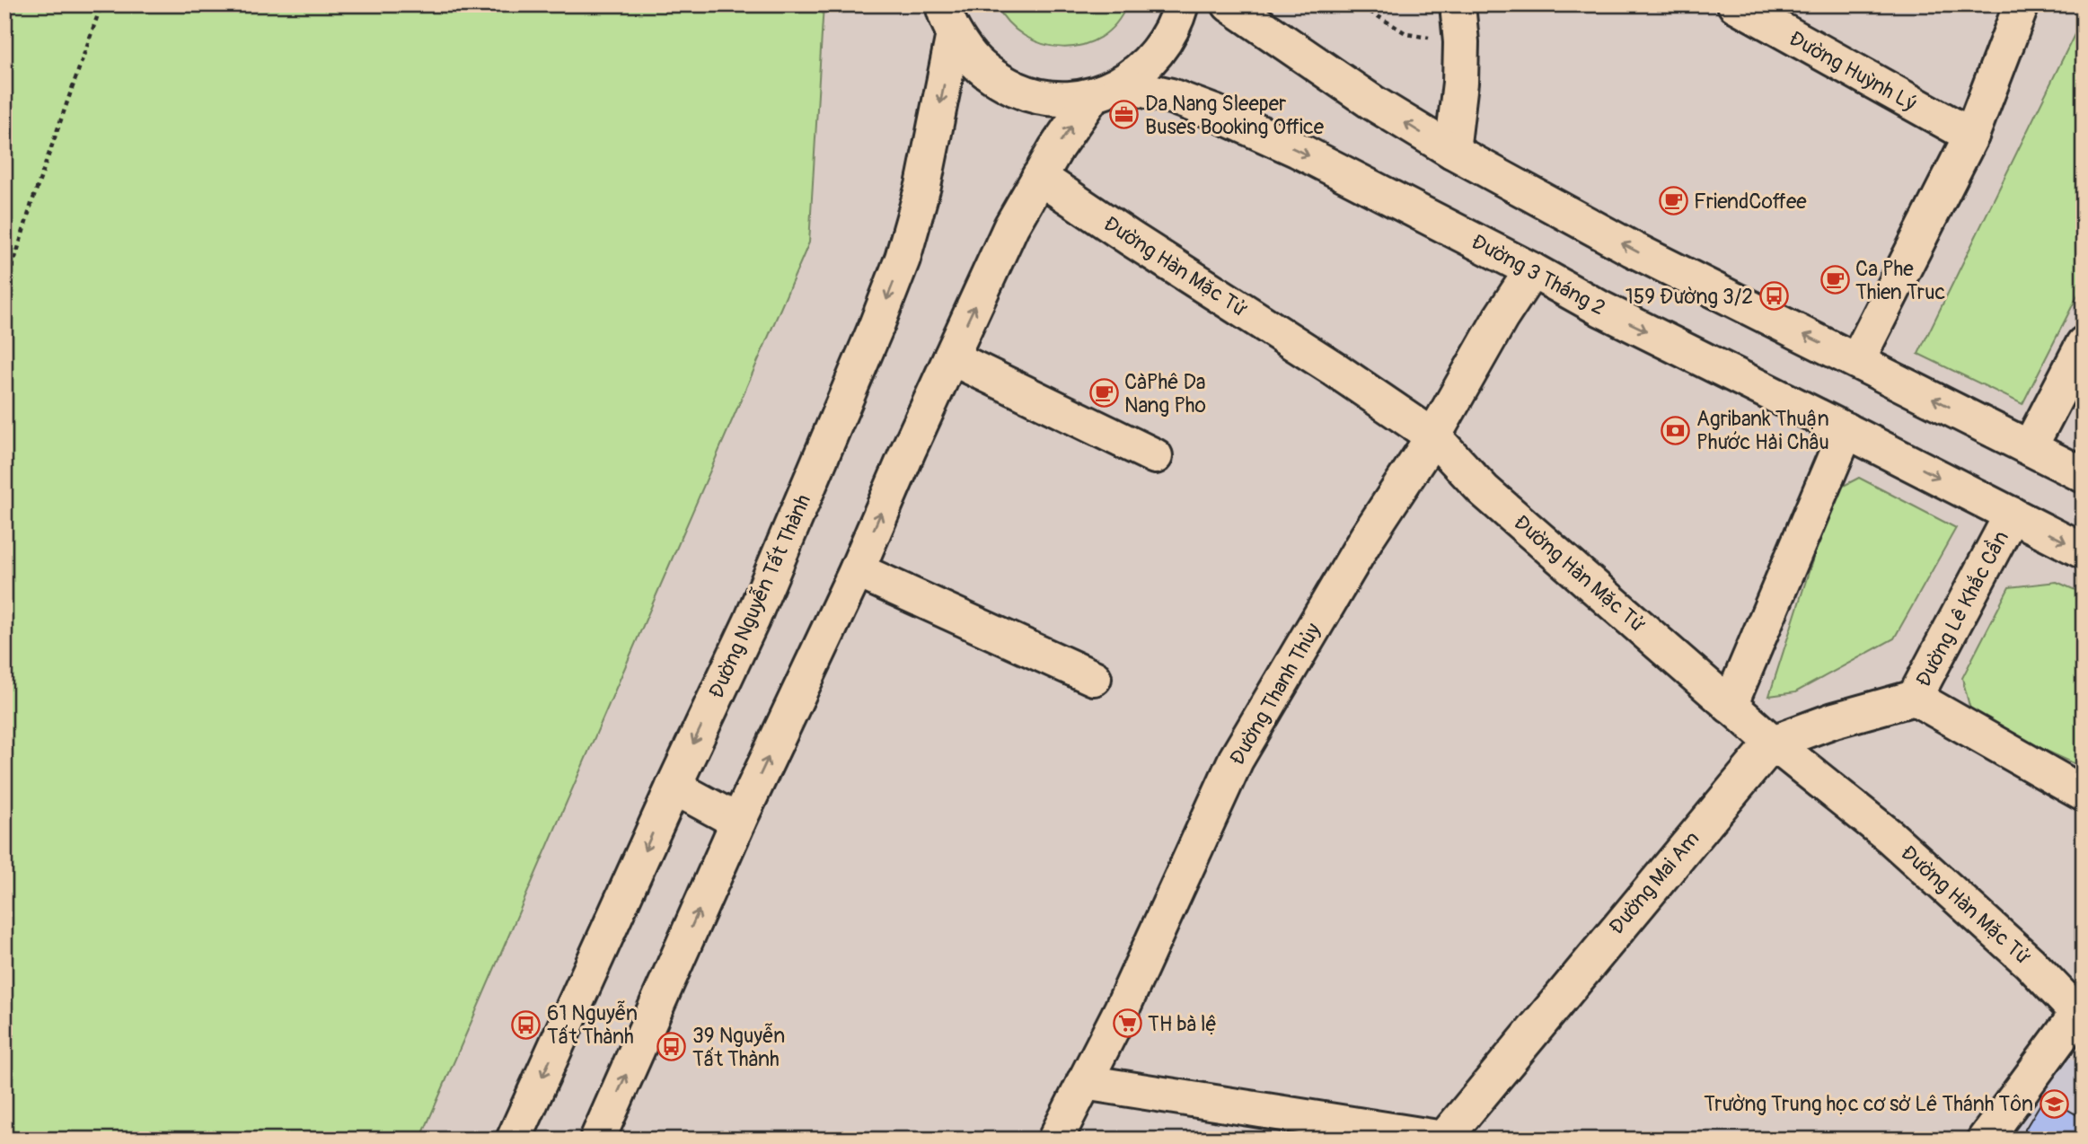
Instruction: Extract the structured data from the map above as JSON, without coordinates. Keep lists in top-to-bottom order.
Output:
{
  "streets": {
    "street": [
      "Đường Huỳnh Lý",
      "Đường Hàn Mặc Tử",
      "Đường 3 Tháng 2",
      "Đường Nguyễn Tất Thành",
      "Đường Lê Khắc Cần",
      "Đường Thanh Thủy",
      "Đường Mai Am"
    ]
  },
  "crossings": [
    ["Đường Hàn Mặc Tử", "Đường Thanh Thủy"],
    ["Đường Hàn Mặc Tử", "Đường Mai Am"],
    ["Đường 3 Tháng 2", "Đường Lê Khắc Cần"],
    ["Đường 3 Tháng 2", "Đường Thanh Thủy"]
  ],
  "places": {
    "office": ["Da Nang Sleeper Buses Booking Office"],
    "cafe": ["FriendCoffee", "Ca Phe Thien Truc", "CàPhê Da Nang Pho"],
    "bus stop": ["159 Đường 3/2", "61 Nguyễn Tất Thành", "39 Nguyễn Tất Thành"],
    "bank": ["Agribank Thuận Phước Hải Châu"],
    "supermarket": ["TH bà lệ"],
    "school or university": ["Trường Trung học cơ sở Lê Thánh Tôn"]
  }
}
